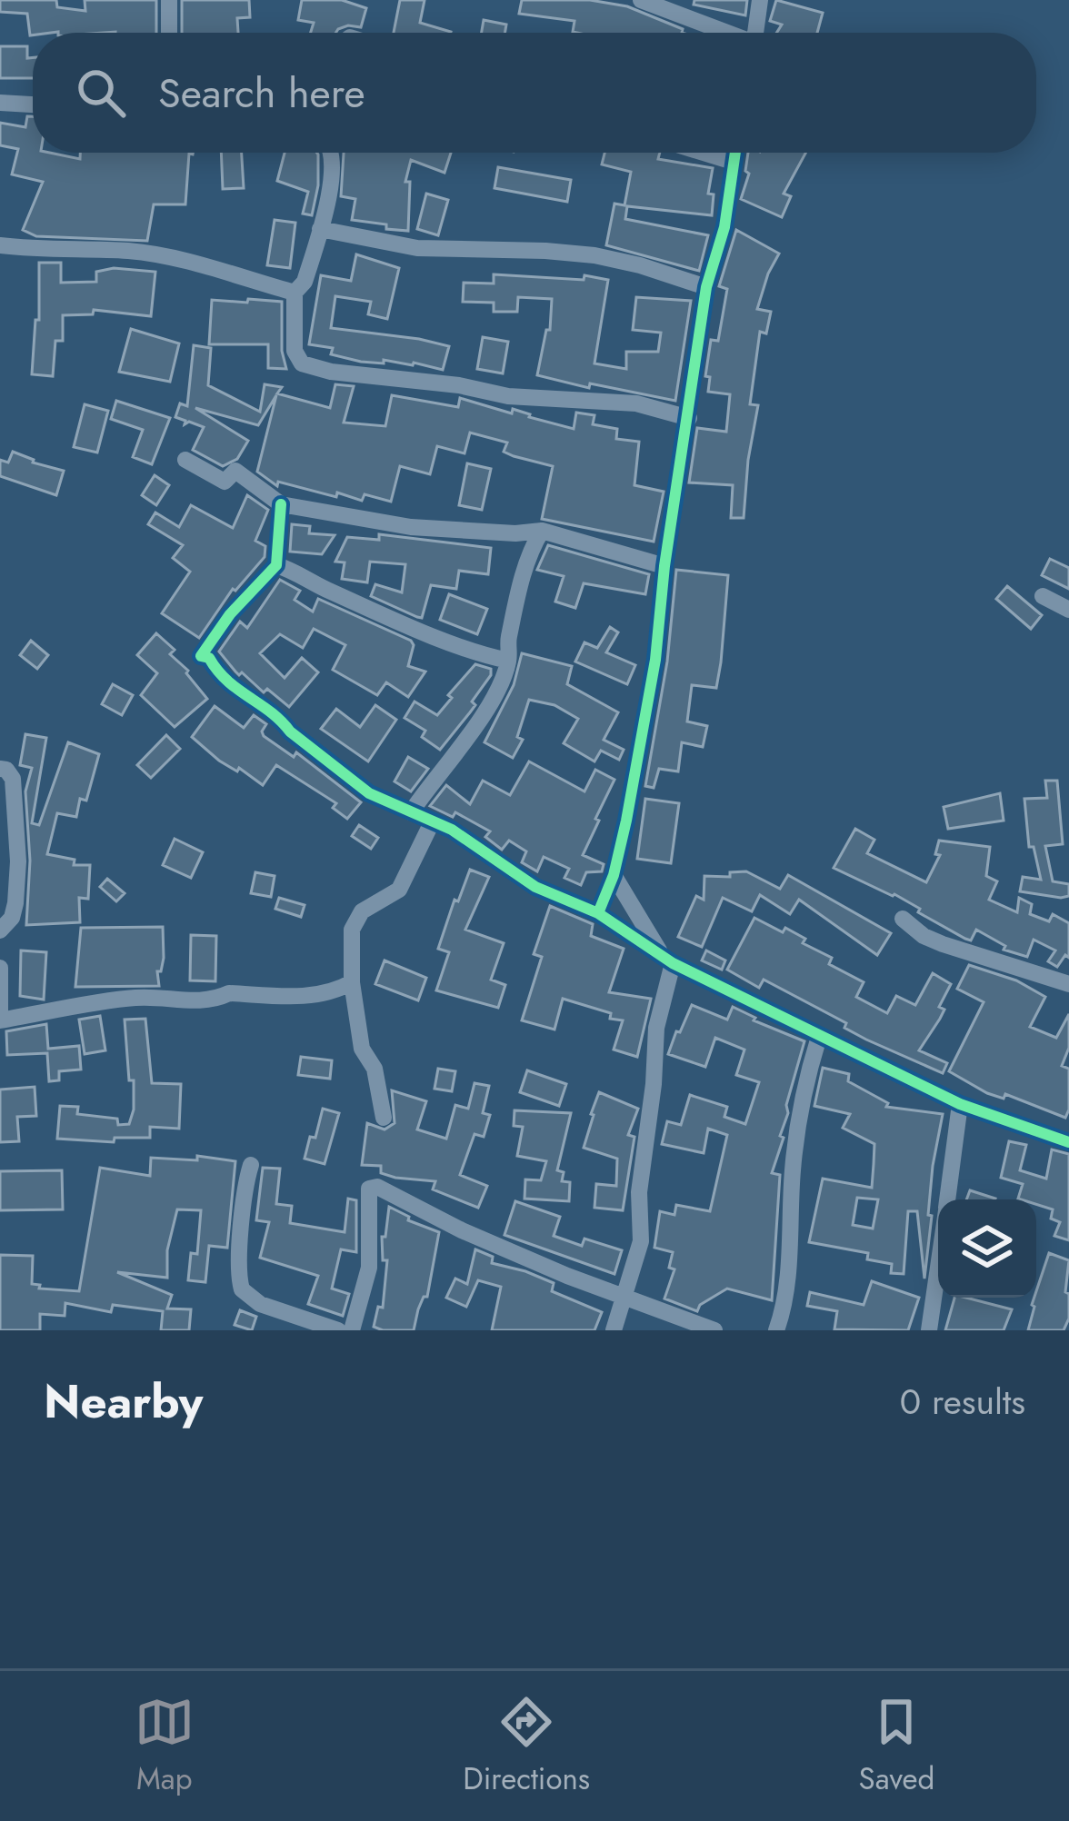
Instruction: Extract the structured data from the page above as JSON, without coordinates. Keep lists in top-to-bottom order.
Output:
{
  "page": {
    "search": "Search here",
    "heading": ["Nearby", "0 results"],
    "nav": ["Map", "Directions", "Saved"]
  }
}
